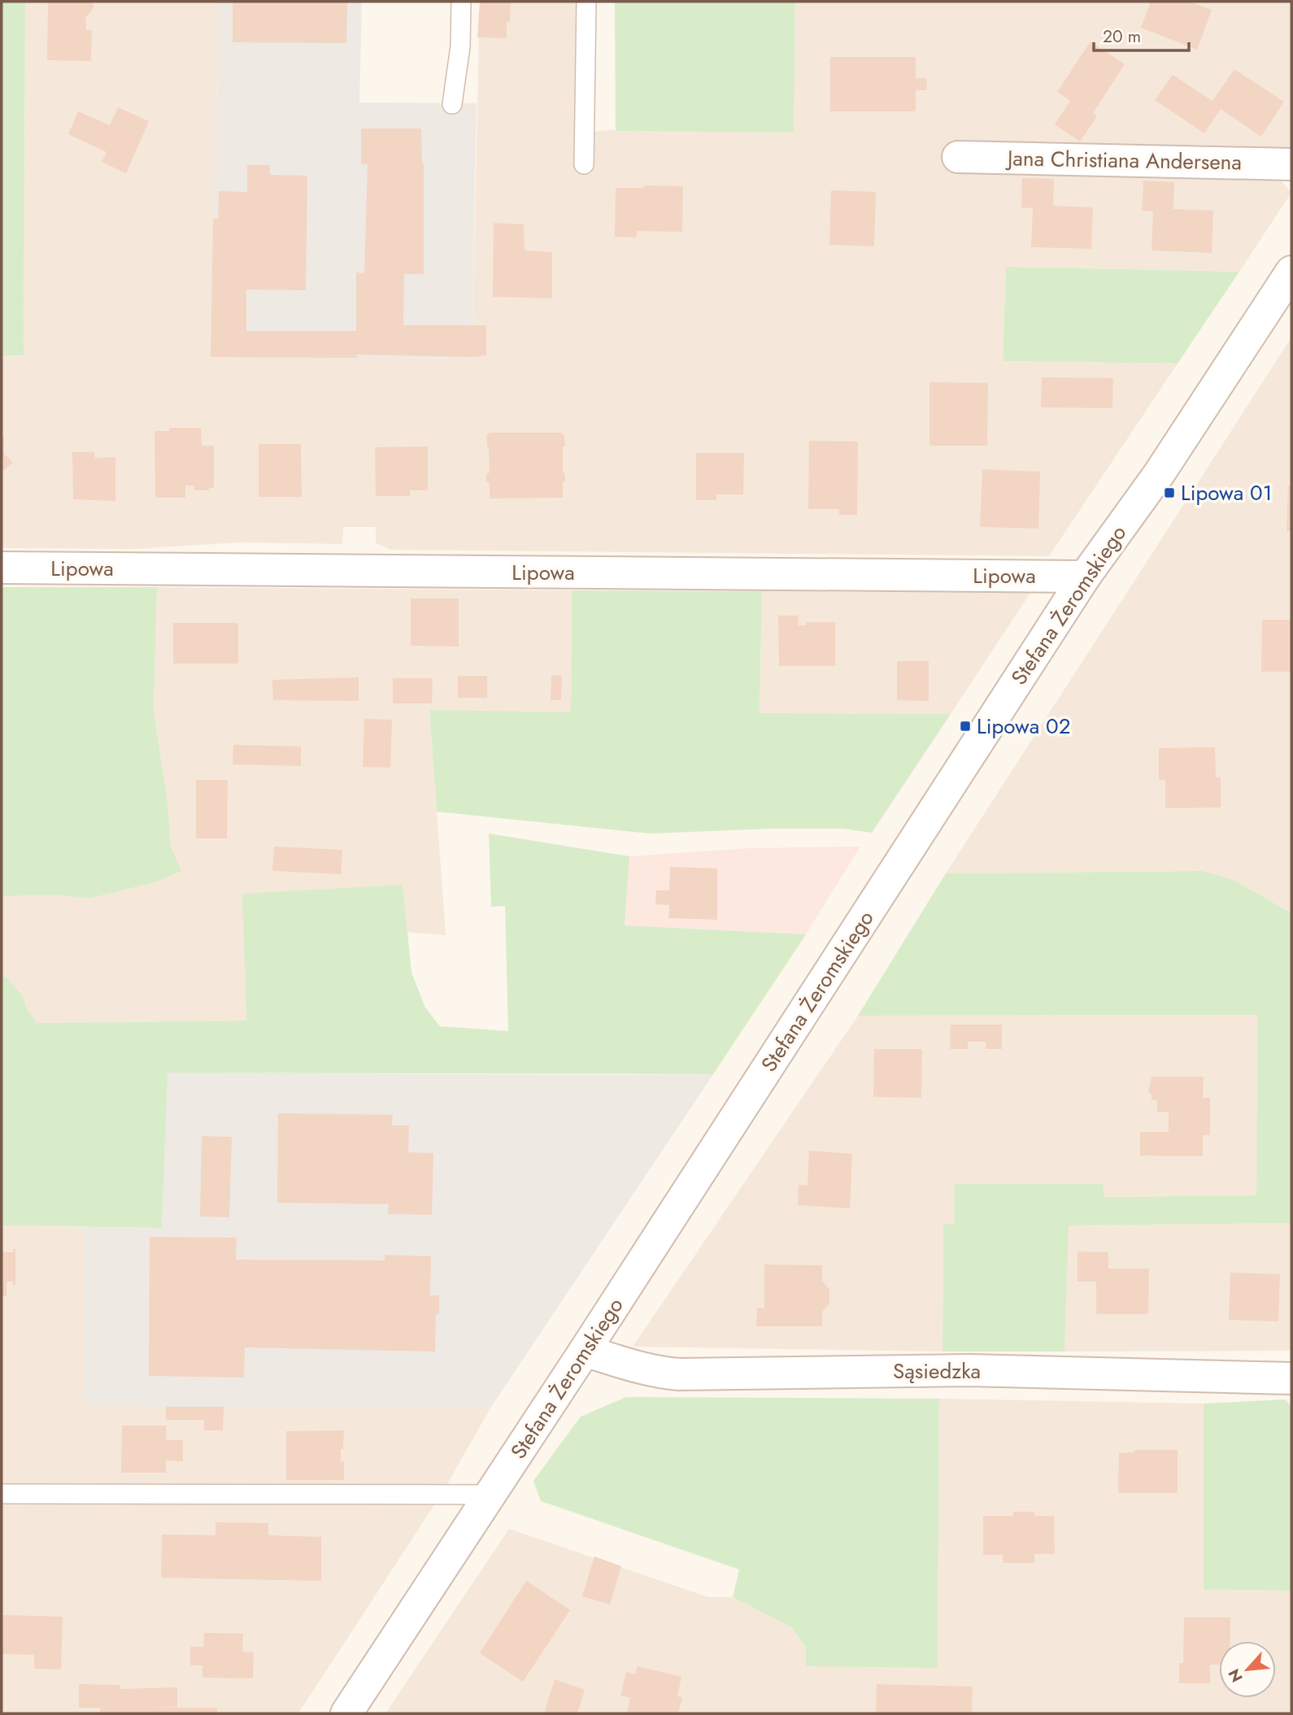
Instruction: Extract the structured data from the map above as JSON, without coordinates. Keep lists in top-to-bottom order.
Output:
{
  "streets": {
    "street": [
      "Jana Christiana Andersena",
      "Lipowa",
      "Stefana Żeromskiego",
      "Sąsiedzka"
    ]
  },
  "crossings": [
    ["Lipowa", "Stefana Żeromskiego"],
    ["Stefana Żeromskiego", "Sąsiedzka"]
  ],
  "places": {
    "transit": ["Lipowa 01", "Lipowa 02"]
  },
  "scale_bar": "20 m",
  "north": "bottom left"
}
